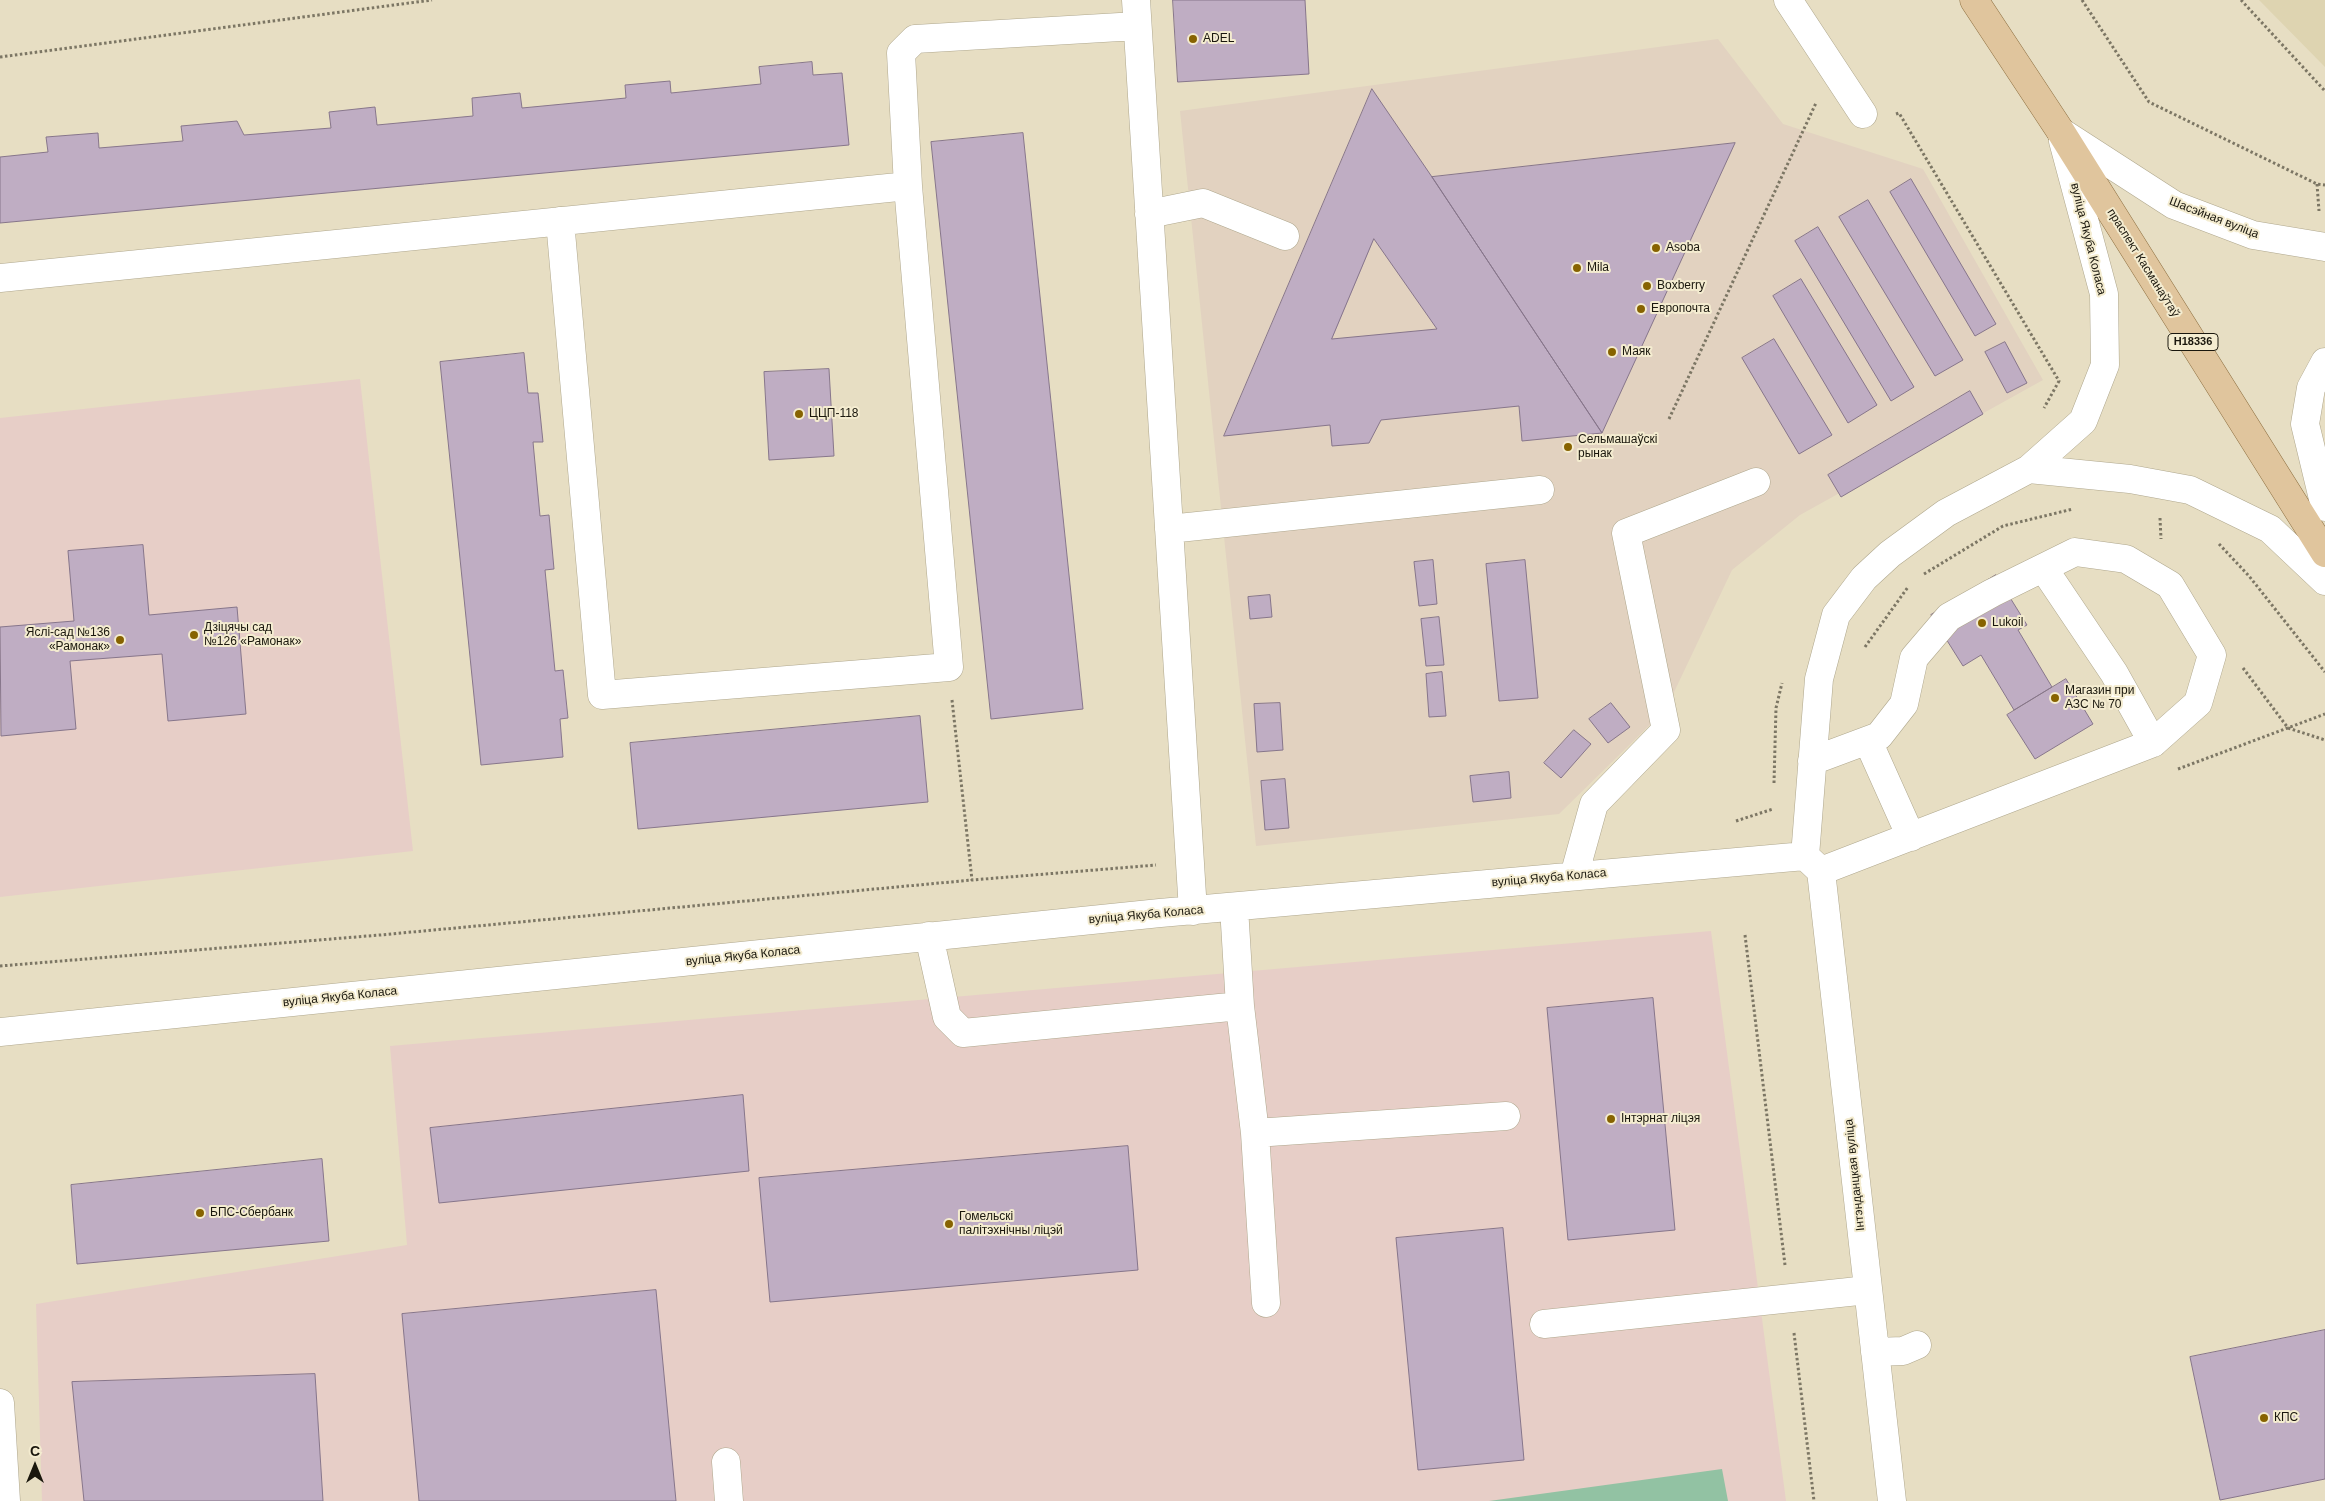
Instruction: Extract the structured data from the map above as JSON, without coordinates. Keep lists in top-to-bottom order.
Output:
{
  "streets": {
    "main road": ["праспект Касманаўтаў", "Н18336"],
    "street": ["Шасэйная вуліца", "вуліца Якуба Коласа", "Інтэнданцкая вуліца"]
  },
  "crossings": [
    ["Шасэйная вуліца", "вуліца Якуба Коласа"],
    ["Шасэйная вуліца", "праспект Касманаўтаў"],
    ["вуліца Якуба Коласа", "праспект Касманаўтаў"],
    ["вуліца Якуба Коласа", "Інтэнданцкая вуліца"]
  ],
  "places": [
    "ADEL",
    "Asoba",
    "Mila",
    "Boxberry",
    "Европочта",
    "Маяк",
    "ЦЦП-118",
    "Сельмашаўскі рынак",
    "Lukoil",
    "Дзіцячы сад №126 «Рамонак»",
    "Яслі-сад №136 «Рамонак»",
    "Магазин при АЗС № 70",
    "Інтэрнат ліцэя",
    "БПС-Сбербанк",
    "Гомельскі палітэхнічны ліцэй",
    "КПС"
  ],
  "north": "top"
}
